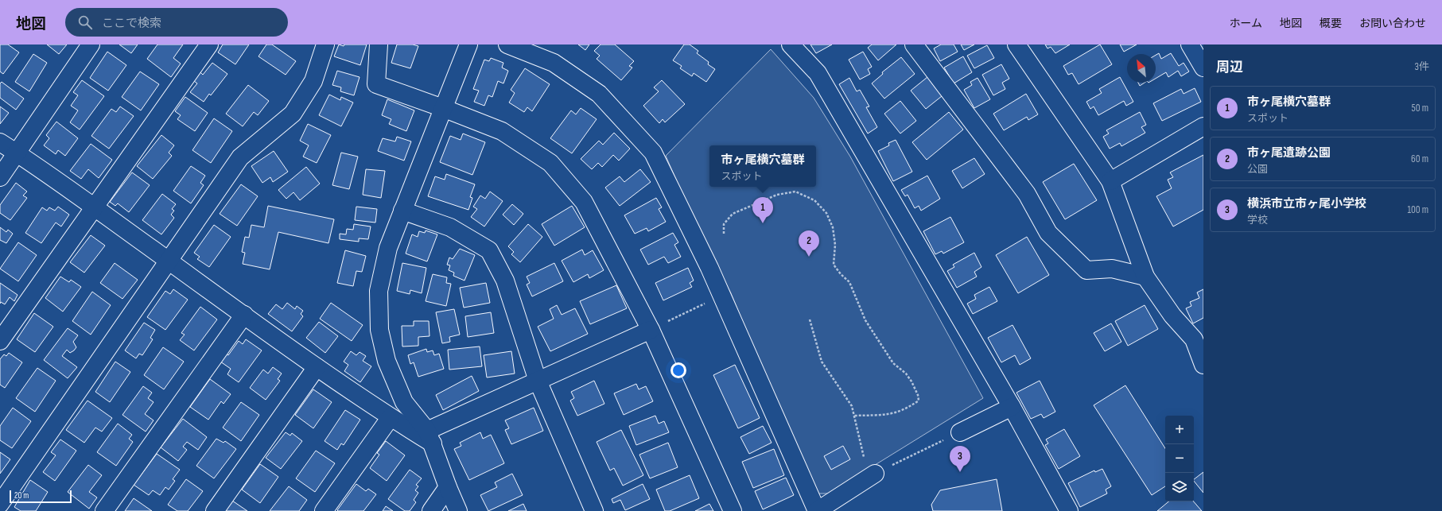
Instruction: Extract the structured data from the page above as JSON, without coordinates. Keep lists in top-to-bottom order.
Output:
{
  "scale_bar": "20 m",
  "north": "top left",
  "page": {
    "header": "地図",
    "search": "ここで検索",
    "nav": [
      "ホーム",
      "地図",
      "概要",
      "お問い合わせ"
    ],
    "heading": ["周辺", "3件"],
    "list": [
      {
        "mark": "1",
        "name": "市ヶ尾横穴墓群",
        "note": "スポット",
        "value": "50 m"
      },
      {
        "mark": "2",
        "name": "市ヶ尾遺跡公園",
        "note": "公園",
        "value": "60 m"
      },
      {
        "mark": "3",
        "name": "横浜市立市ヶ尾小学校",
        "note": "学校",
        "value": "100 m"
      }
    ],
    "popup": ["市ヶ尾横穴墓群", "スポット"],
    "pins": ["1", "2", "3"],
    "map_buttons": ["+", "−"],
    "scale": "20 m"
  }
}
